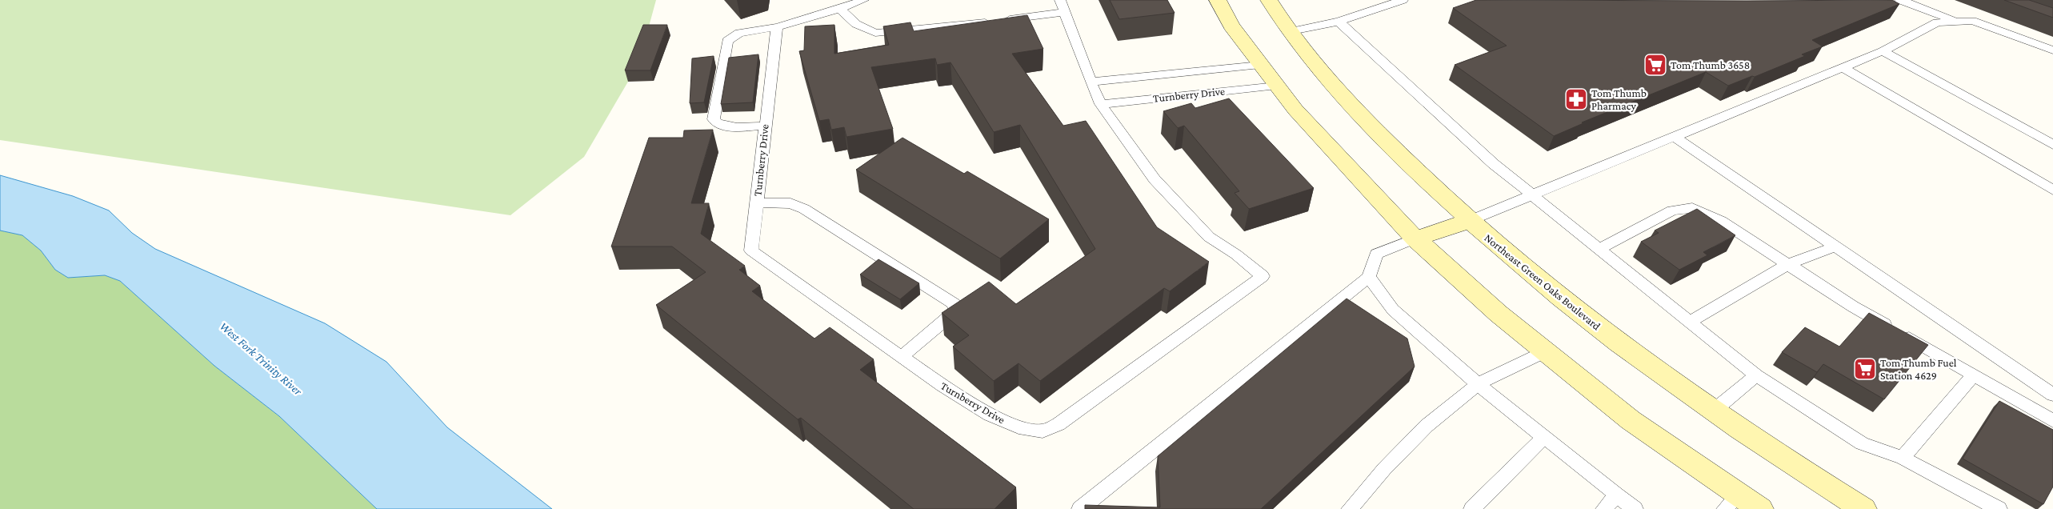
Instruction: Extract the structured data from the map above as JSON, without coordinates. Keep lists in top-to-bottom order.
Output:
{
  "streets": {
    "main road": ["Northeast Green Oaks Boulevard"],
    "lane": ["Turnberry Drive"]
  },
  "water": ["West Fork Trinity River"],
  "places": {
    "supermarket": ["Tom Thumb 3658", "Tom Thumb Fuel Station 4629"],
    "pharmacy": ["Tom Thumb Pharmacy"]
  }
}
